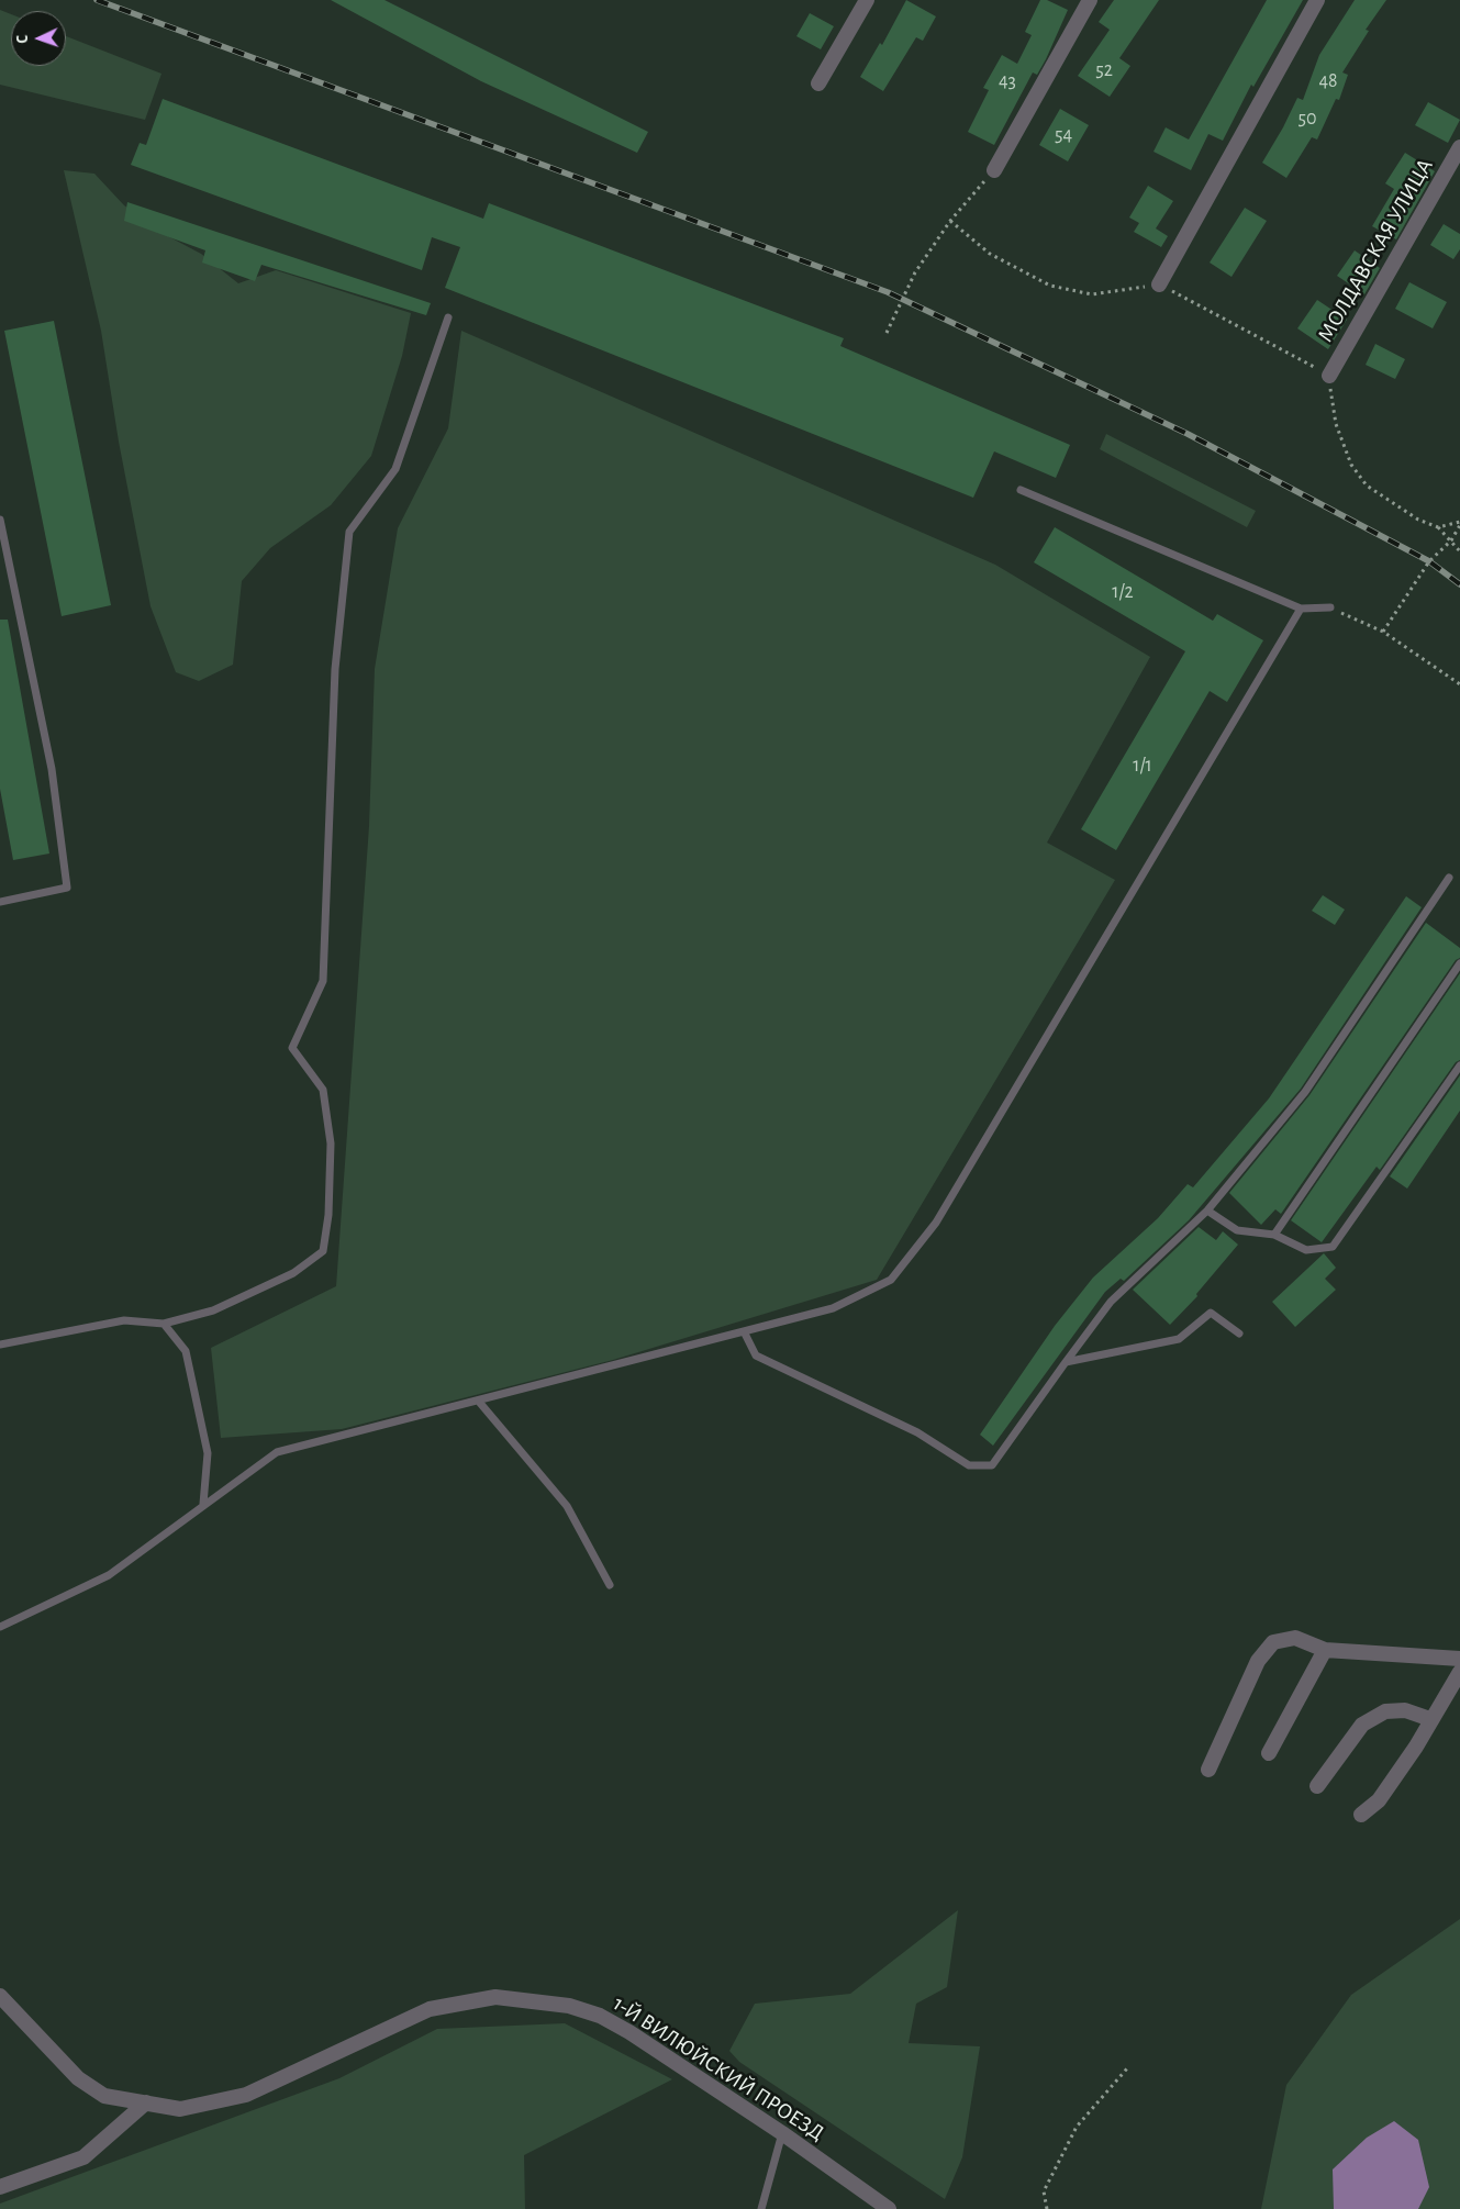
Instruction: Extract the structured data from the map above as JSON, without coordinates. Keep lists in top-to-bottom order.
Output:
{
  "streets": {
    "street": ["МОЛДАВСКАЯ УЛИЦА", "1-Й ВИЛЮЙСКИЙ ПРОЕЗД"]
  },
  "house_numbers": [
    "52",
    "43",
    "48",
    "50",
    "54",
    "1/2",
    "1/1"
  ],
  "north": "left"
}
